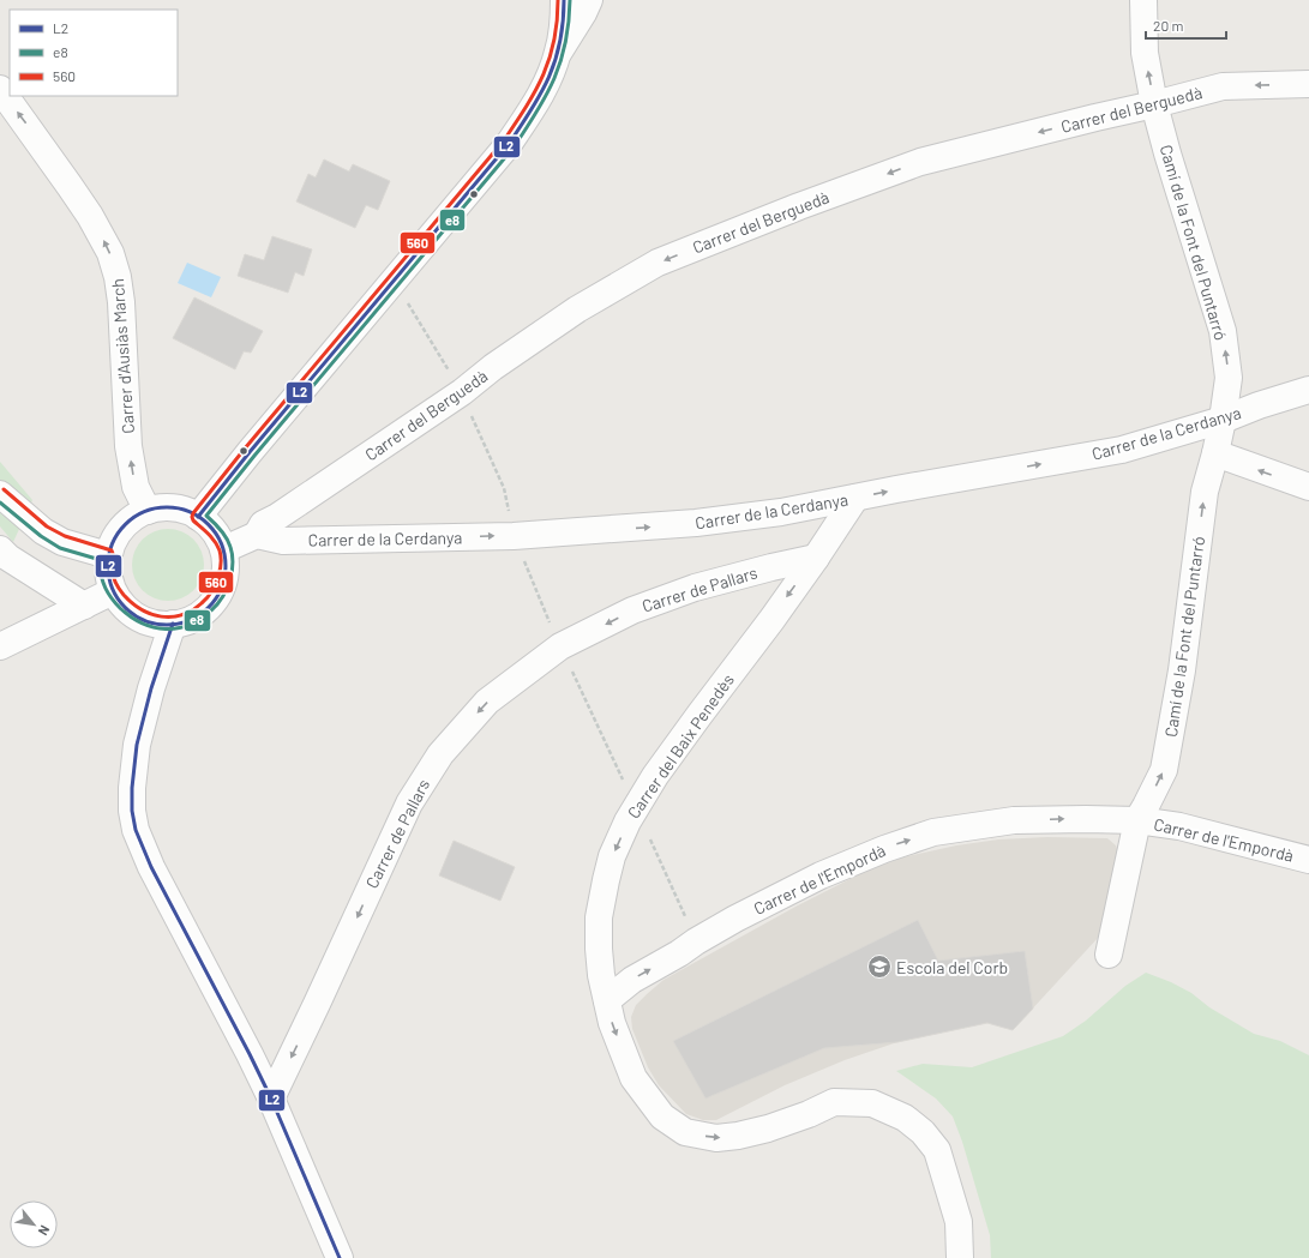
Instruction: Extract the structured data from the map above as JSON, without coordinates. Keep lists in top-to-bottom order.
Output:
{
  "streets": {
    "street": [
      "Carrer del Berguedà",
      "Camí de la Font del Puntarró",
      "Carrer d'Ausiàs March",
      "Carrer de la Cerdanya",
      "Carrer de Pallars",
      "Carrer del Baix Penedès",
      "Carrer de l'Empordà"
    ]
  },
  "crossings": [
    ["Carrer del Berguedà", "Camí de la Font del Puntarró"],
    ["Carrer del Berguedà", "Carrer de la Cerdanya"],
    ["Camí de la Font del Puntarró", "Carrer de la Cerdanya"],
    ["Camí de la Font del Puntarró", "Carrer de l'Empordà"],
    ["Carrer d'Ausiàs March", "Carrer de la Cerdanya"],
    ["Carrer de la Cerdanya", "Carrer del Baix Penedès"],
    ["Carrer de Pallars", "Carrer del Baix Penedès"],
    ["Carrer del Baix Penedès", "Carrer de l'Empordà"]
  ],
  "one_way": [
    "Carrer del Berguedà",
    "Camí de la Font del Puntarró",
    "Carrer d'Ausiàs March",
    "Carrer de la Cerdanya",
    "Carrer de Pallars",
    "Carrer de l'Empordà"
  ],
  "places": {
    "school or university": ["Escola del Corb"]
  },
  "lines": ["transit line L2", "transit line e8", "transit line 560"],
  "legend": ["L2", "e8", "560"],
  "scale_bar": "20 m",
  "north": "bottom right"
}
